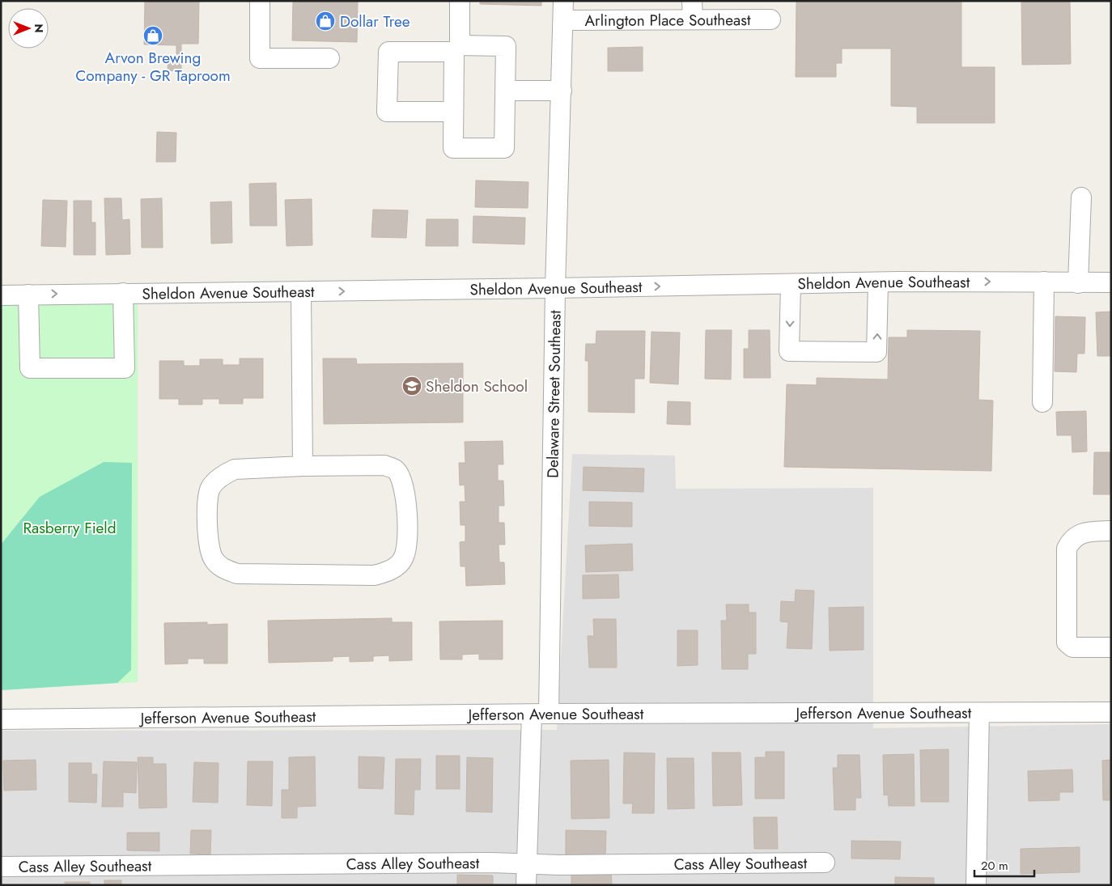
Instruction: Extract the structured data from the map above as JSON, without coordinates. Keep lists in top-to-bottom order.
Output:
{
  "streets": {
    "street": [
      "Arlington Place Southeast",
      "Sheldon Avenue Southeast",
      "Delaware Street Southeast",
      "Jefferson Avenue Southeast",
      "Cass Alley Southeast"
    ]
  },
  "crossings": [
    ["Arlington Place Southeast", "Delaware Street Southeast"],
    ["Sheldon Avenue Southeast", "Delaware Street Southeast"],
    ["Delaware Street Southeast", "Jefferson Avenue Southeast"],
    ["Delaware Street Southeast", "Cass Alley Southeast"]
  ],
  "one_way": ["Sheldon Avenue Southeast"],
  "parks": ["Rasberry Field"],
  "places": {
    "shop": ["Dollar Tree", "Arvon Brewing Company - GR Taproom"],
    "school or university": ["Sheldon School"]
  },
  "scale_bar": "20 m",
  "north": "right"
}
